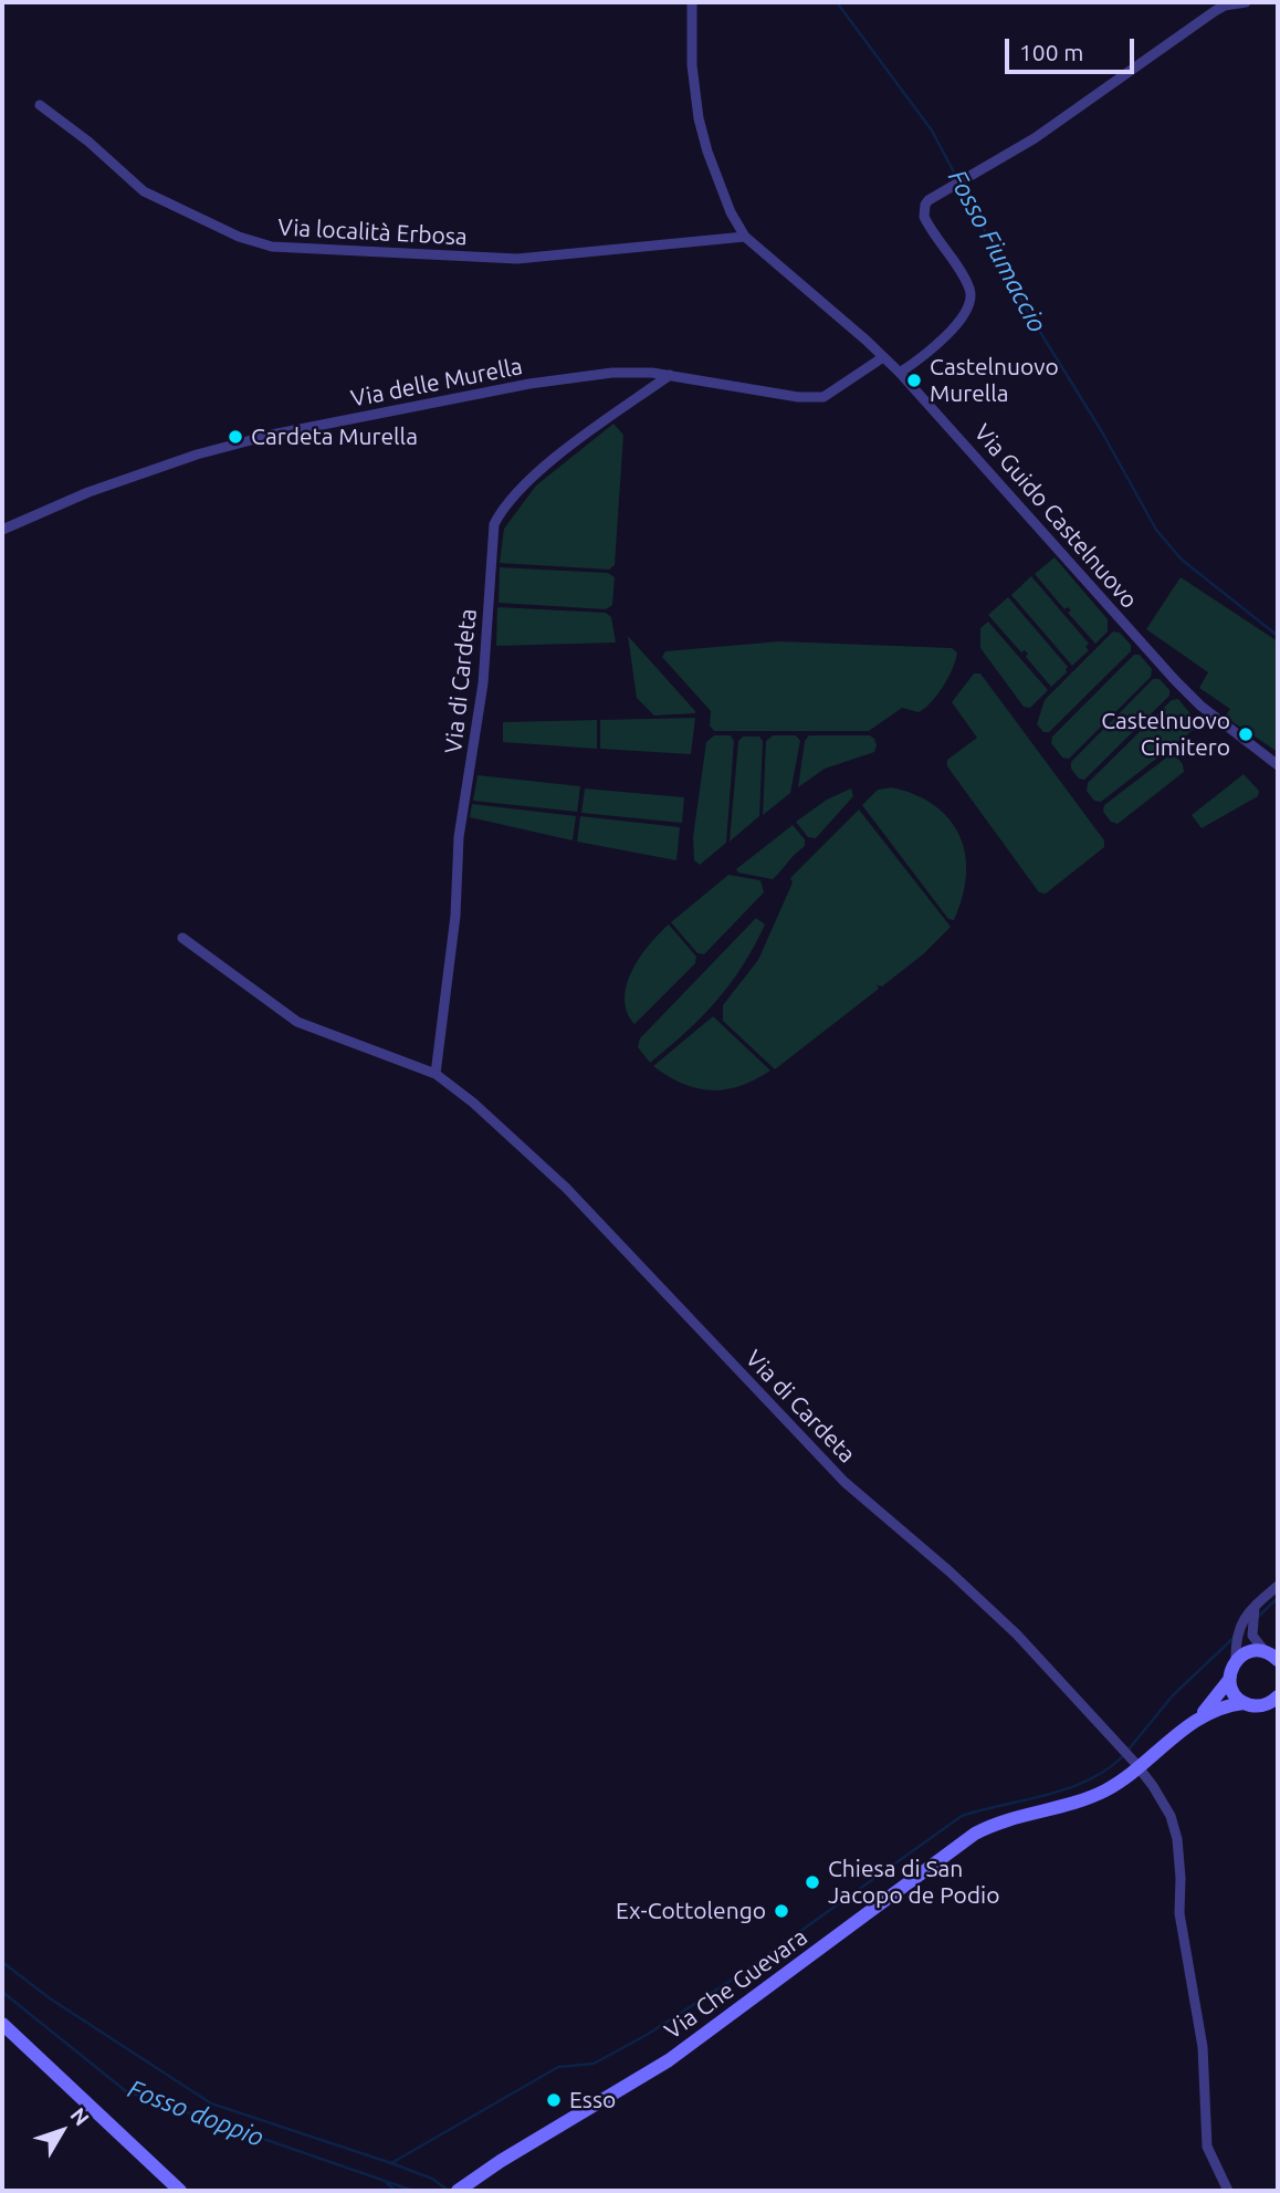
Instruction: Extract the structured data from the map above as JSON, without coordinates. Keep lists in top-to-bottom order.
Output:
{
  "streets": {
    "main road": ["Via Che Guevara"],
    "street": [
      "Via località Erbosa",
      "Via delle Murella",
      "Via Guido Castelnuovo",
      "Via di Cardeta"
    ]
  },
  "crossings": [
    ["Via località Erbosa", "Via Guido Castelnuovo"],
    ["Via delle Murella", "Via Guido Castelnuovo"],
    ["Via delle Murella", "Via di Cardeta"],
    ["Via di Cardeta", "Via Che Guevara"]
  ],
  "water": ["Fosso Fiumaccio", "Fosso doppio"],
  "places": [
    "Castelnuovo Murella",
    "Cardeta Murella",
    "Castelnuovo Cimitero",
    "Chiesa di San Jacopo de Podio",
    "Ex-Cottolengo",
    "Esso"
  ],
  "scale_bar": "100 m",
  "north": "top right"
}
